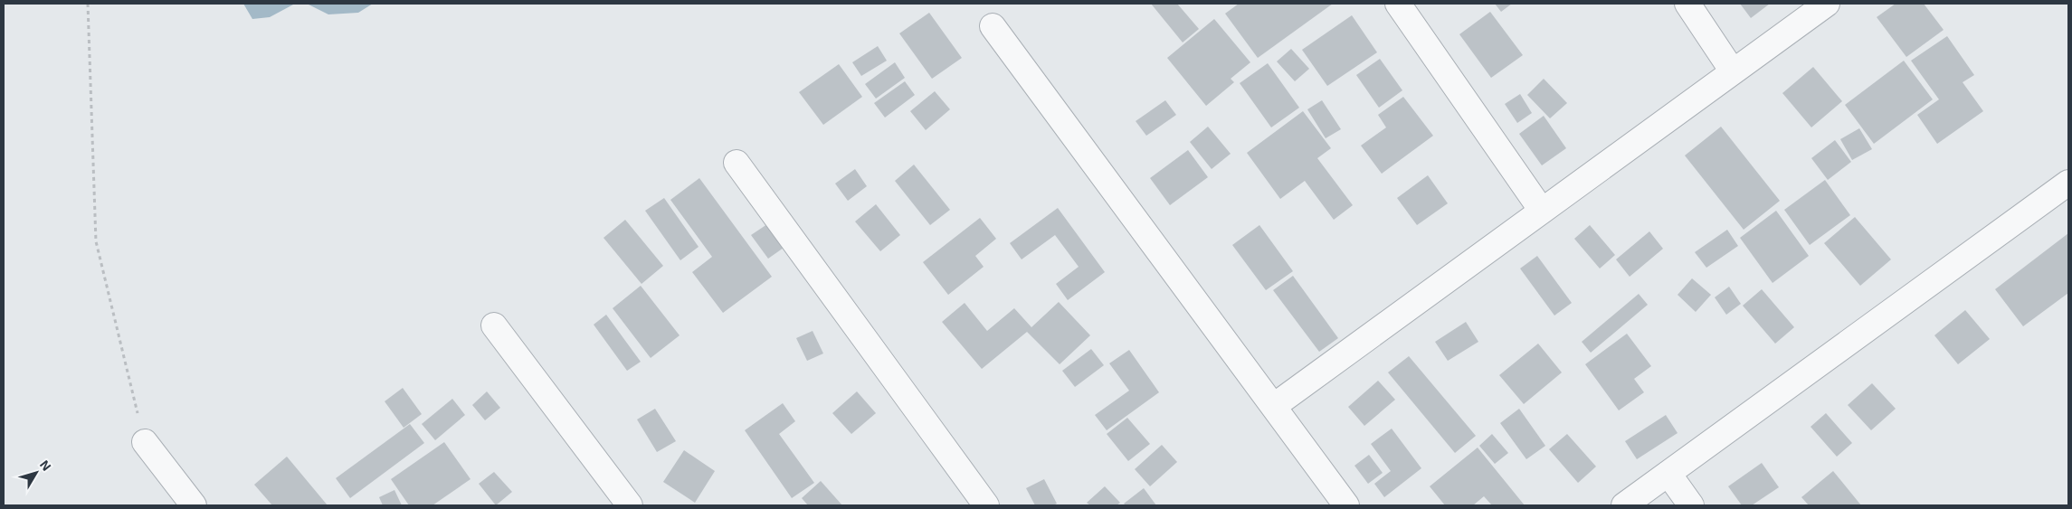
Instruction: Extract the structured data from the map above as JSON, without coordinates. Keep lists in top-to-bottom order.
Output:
{
  "north": "top right"
}
